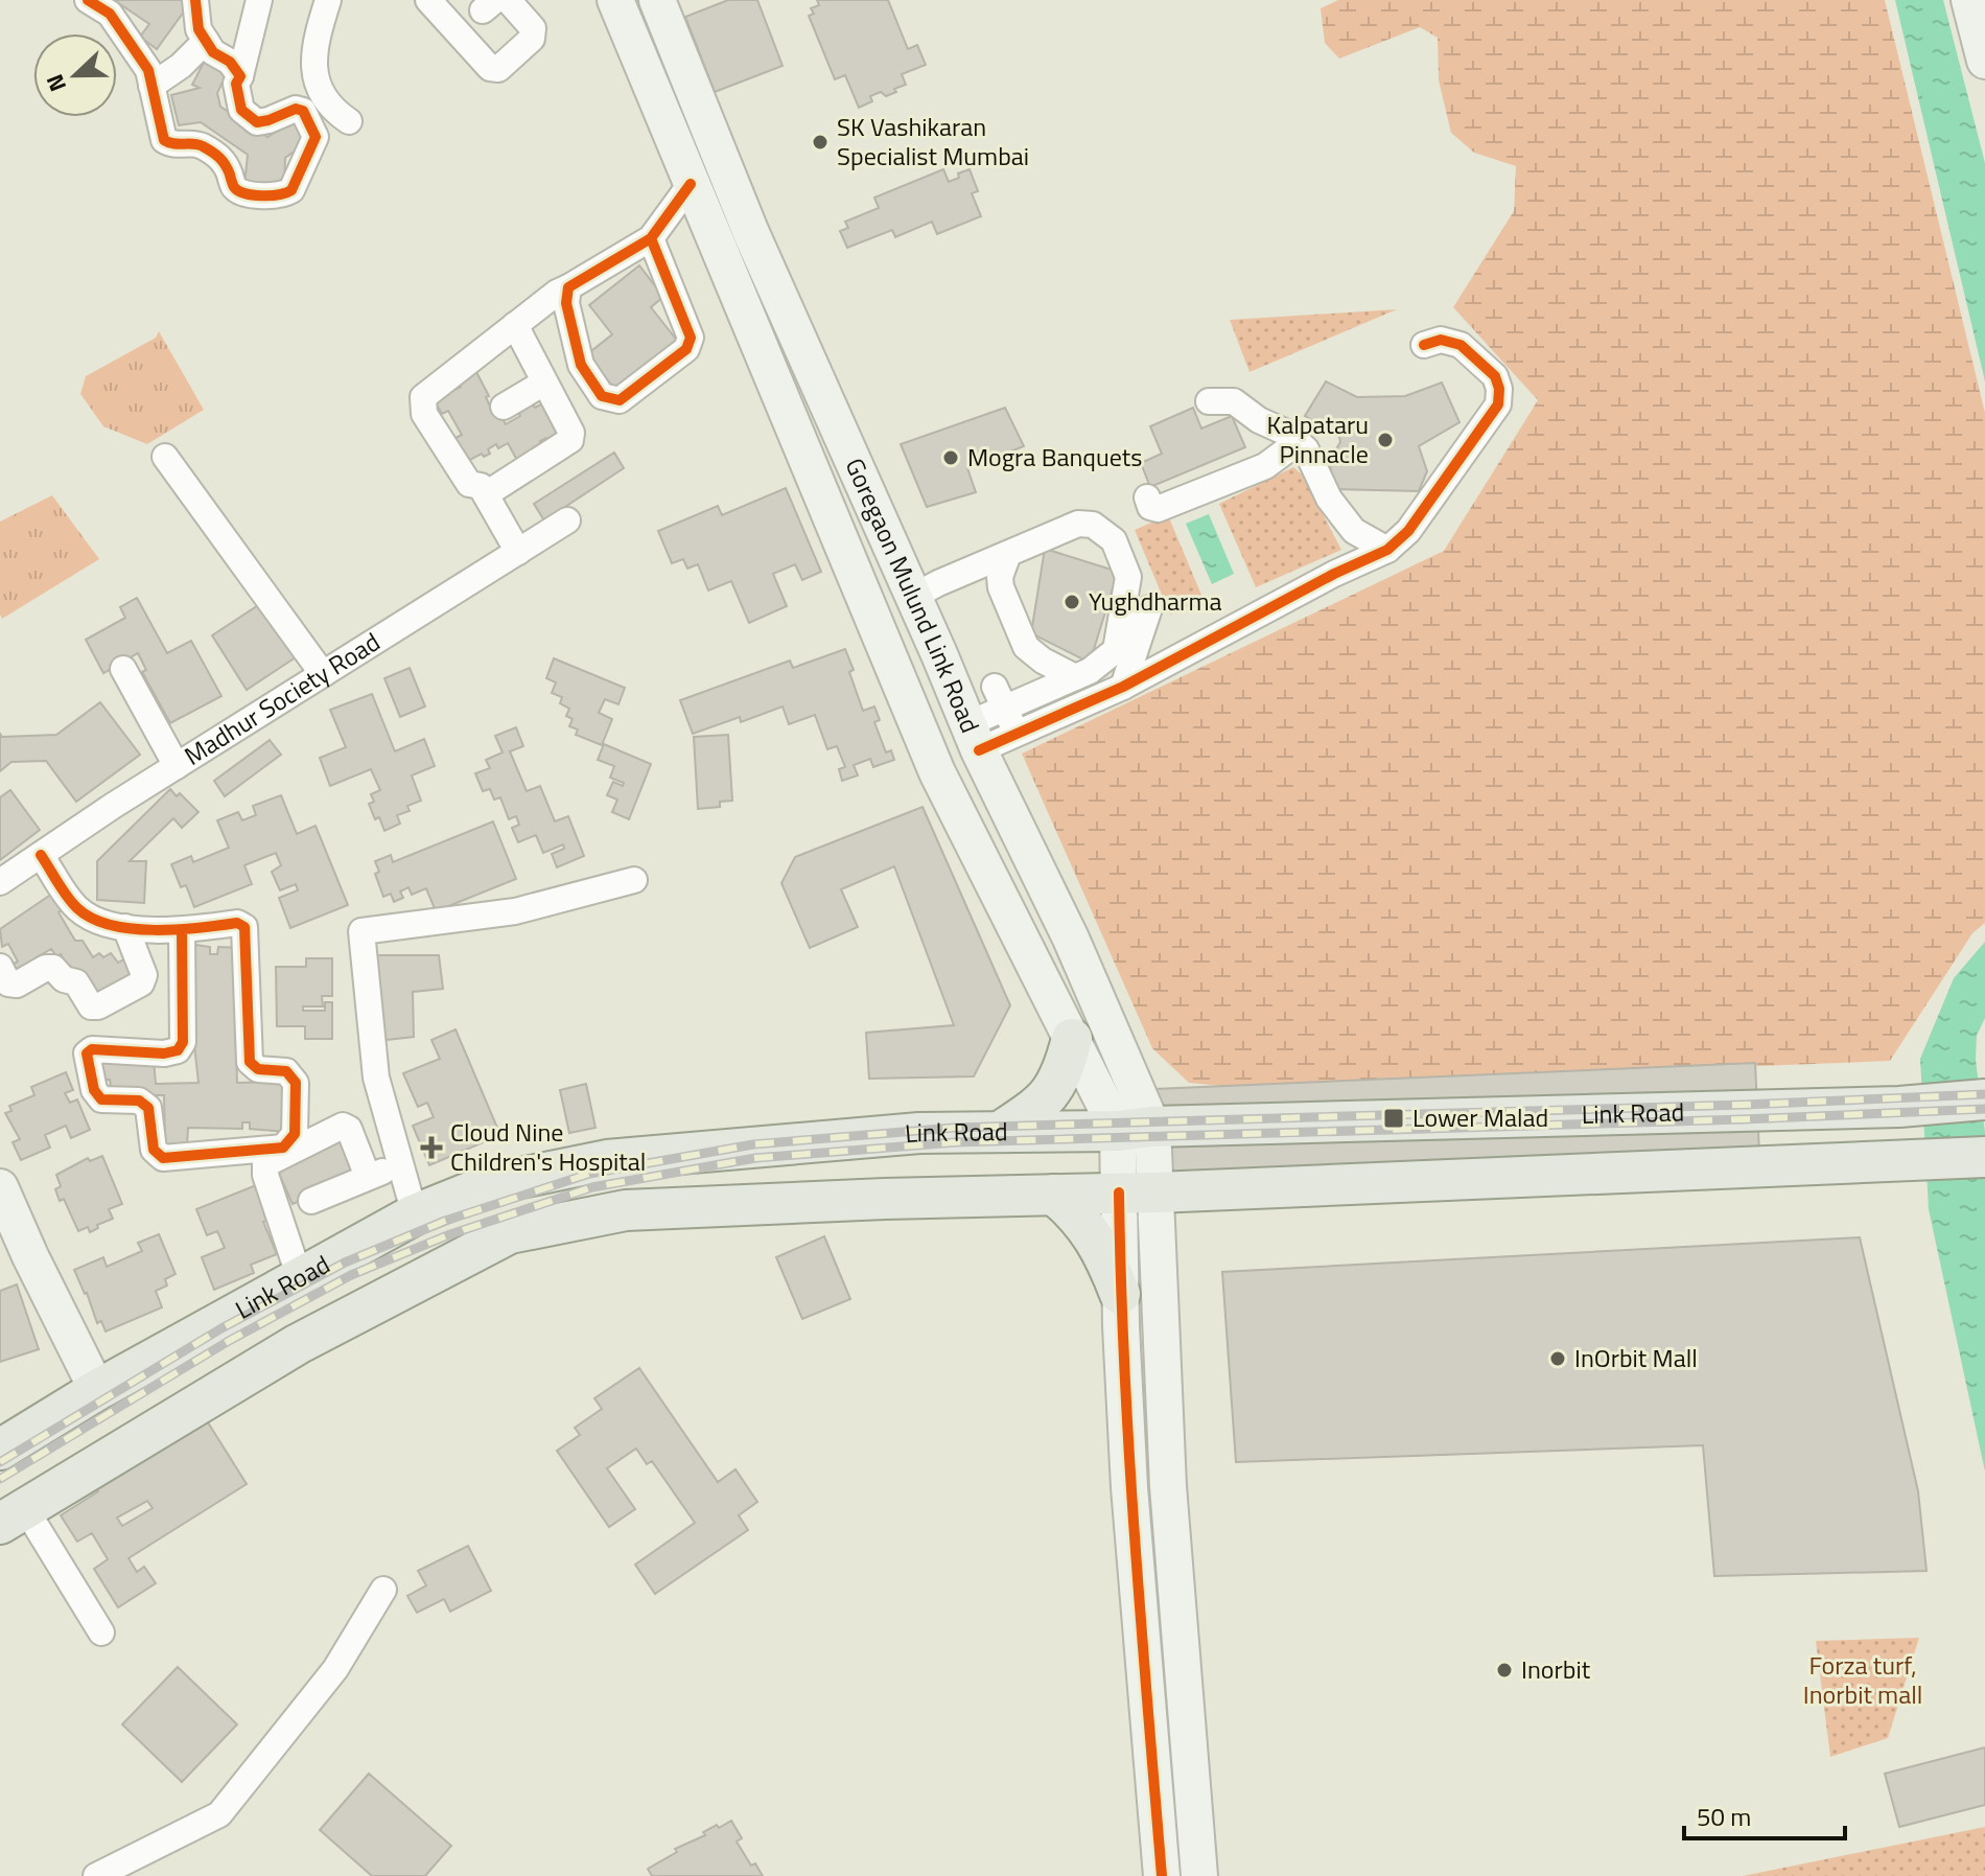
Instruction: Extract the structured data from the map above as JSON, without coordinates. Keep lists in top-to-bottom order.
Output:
{
  "streets": {
    "main road": ["Goregaon Mulund Link Road", "Link Road"],
    "street": ["Madhur Society Road"]
  },
  "crossings": [
    ["Goregaon Mulund Link Road", "Link Road"]
  ],
  "parks": ["Forza turf, Inorbit mall"],
  "places": {
    "other": [
      "SK Vashikaran Specialist Mumbai",
      "Kalpataru Pinnacle",
      "Mogra Banquets",
      "Yughdharma",
      "InOrbit Mall",
      "Inorbit"
    ],
    "transit": ["Lower Malad"],
    "health": ["Cloud Nine Children's Hospital"]
  },
  "scale_bar": "50 m",
  "north": "left"
}
